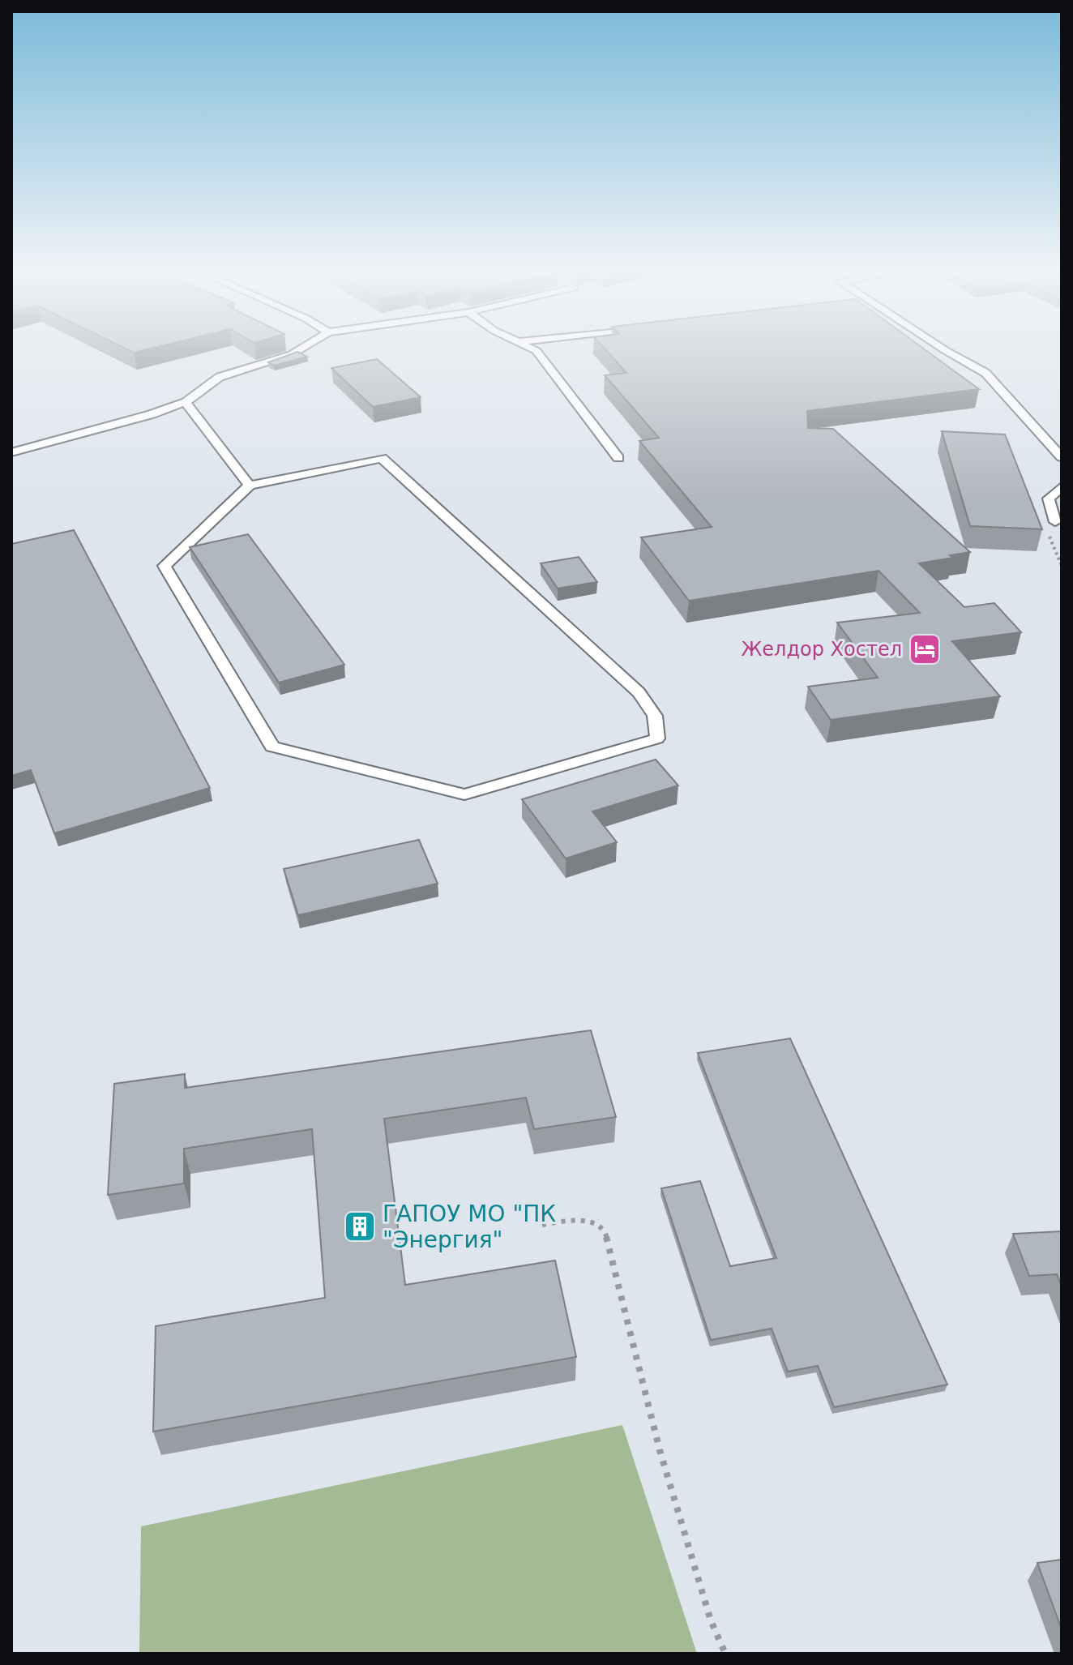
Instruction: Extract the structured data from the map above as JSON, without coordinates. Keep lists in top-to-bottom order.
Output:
{
  "places": {
    "hotel": ["Желдор Хостел"],
    "building": ["ГАПОУ МО \"ПК \"Энергия\""]
  }
}
